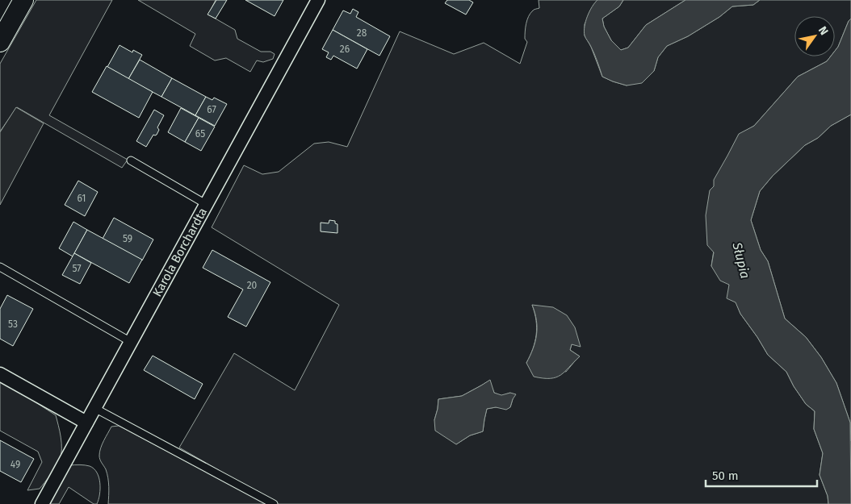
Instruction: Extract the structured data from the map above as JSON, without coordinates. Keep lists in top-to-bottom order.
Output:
{
  "streets": {
    "street": ["Karola Borchardta"]
  },
  "water": ["Słupia"],
  "house_numbers": [
    "28",
    "26",
    "67",
    "65",
    "61",
    "59",
    "57",
    "20",
    "53",
    "49"
  ],
  "scale_bar": "50 m",
  "north": "top right"
}
